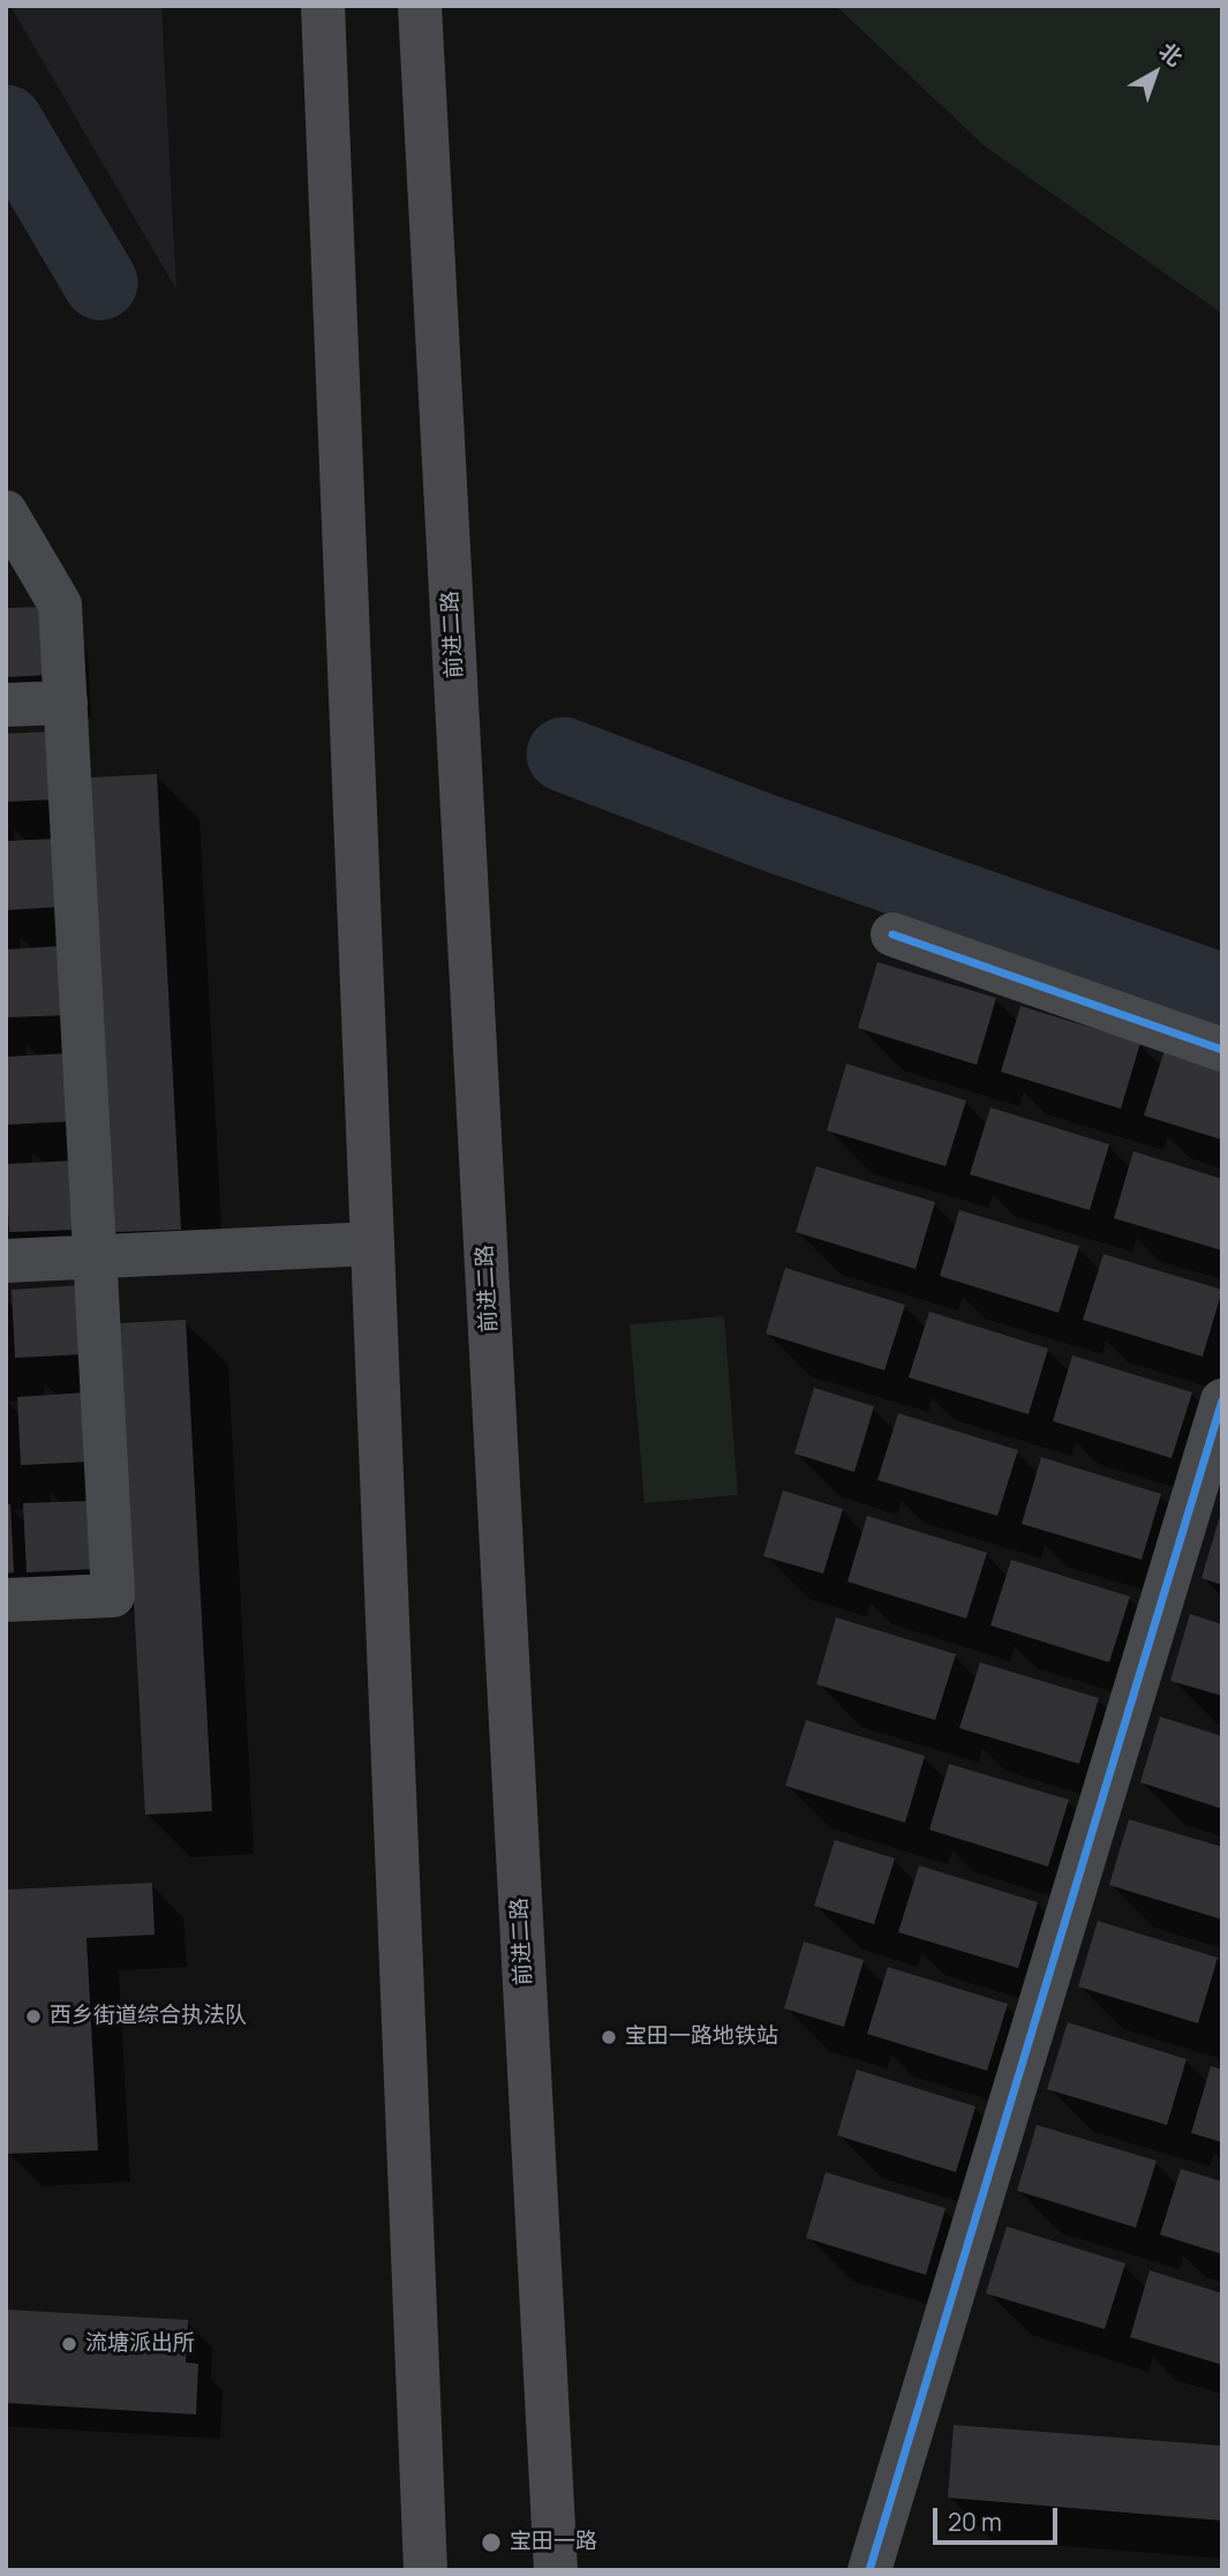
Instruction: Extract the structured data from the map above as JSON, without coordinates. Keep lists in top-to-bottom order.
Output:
{
  "streets": {
    "main road": ["前进二路"]
  },
  "places": [
    "西乡街道综合执法队",
    "宝田一路地铁站",
    "流塘派出所",
    "宝田一路"
  ],
  "scale_bar": "20 m",
  "north": "top right"
}
